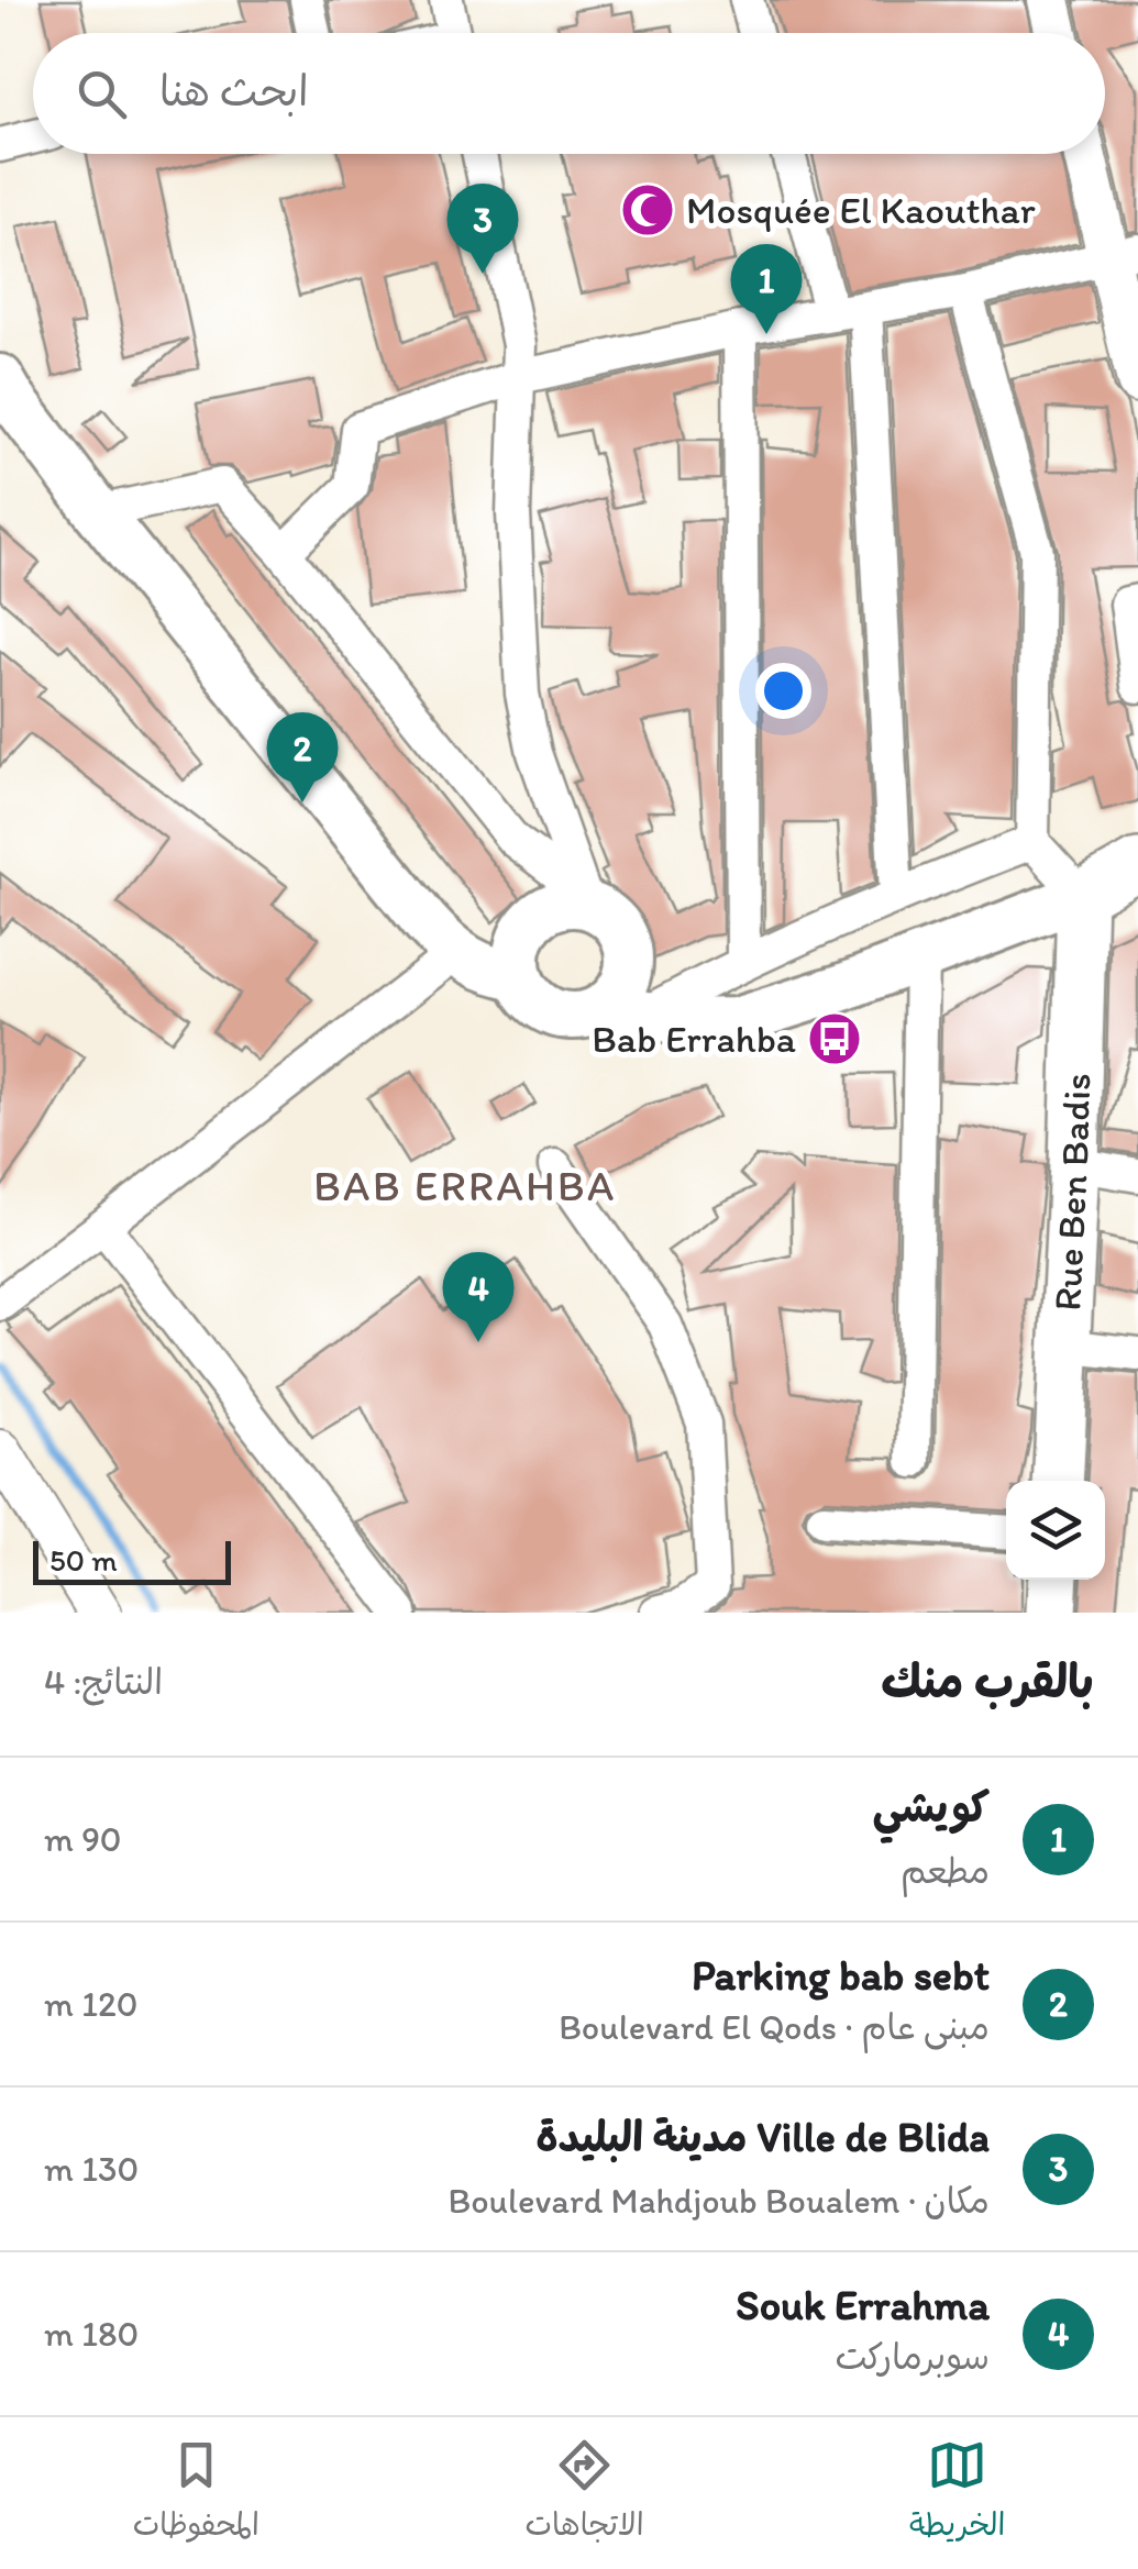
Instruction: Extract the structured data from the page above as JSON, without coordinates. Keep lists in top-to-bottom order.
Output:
{
  "streets": {
    "main road": ["Rue Ben Badis"]
  },
  "districts": ["BAB ERRAHBA"],
  "places": {
    "mosque": ["Mosquée El Kaouthar"],
    "bus stop": ["Bab Errahba"]
  },
  "scale_bar": "50 m",
  "page": {
    "search": "ابحث هنا",
    "pins": [
      "3",
      "1",
      "2",
      "4"
    ],
    "scale": "50 m",
    "heading": ["بالقرب منك", "النتائج: 4"],
    "list": [
      {
        "mark": "1",
        "name": "كويشي",
        "note": "مطعم",
        "value": "90 m"
      },
      {
        "mark": "2",
        "name": "Parking bab sebt",
        "note": "مبنى عام · Boulevard El Qods",
        "value": "120 m"
      },
      {
        "mark": "3",
        "name": "Ville de Blida مدينة البليدة",
        "note": "مكان · Boulevard Mahdjoub Boualem",
        "value": "130 m"
      },
      {
        "mark": "4",
        "name": "Souk Errahma",
        "note": "سوبرماركت",
        "value": "180 m"
      }
    ],
    "nav": ["الخريطة", "الاتجاهات", "المحفوظات"]
  }
}
